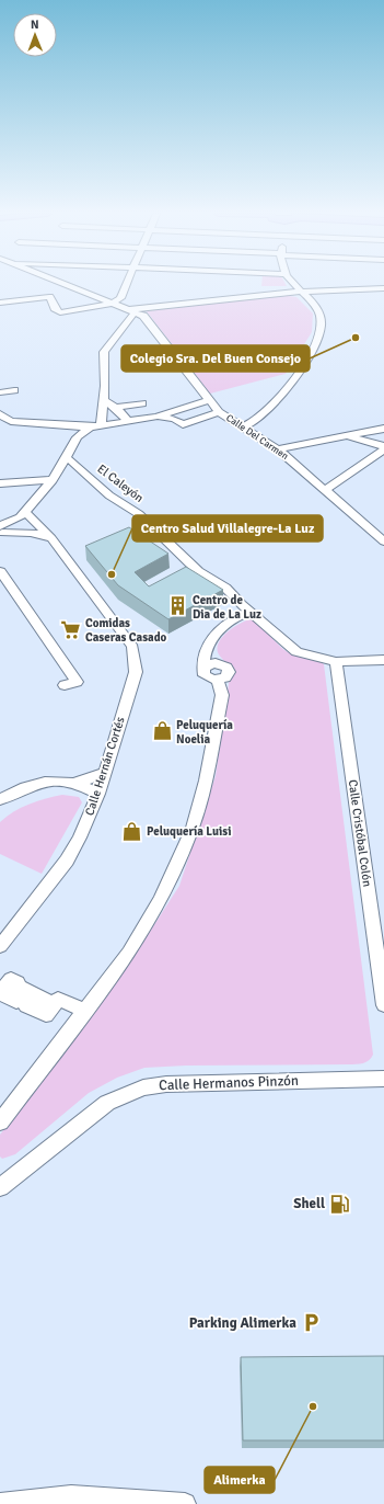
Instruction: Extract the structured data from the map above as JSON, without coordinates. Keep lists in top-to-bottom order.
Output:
{
  "streets": {
    "street": [
      "Calle Del Carmen",
      "El Caleyón",
      "Calle Hernán Cortés",
      "Calle Cristóbal Colón",
      "Calle Hermanos Pinzón"
    ]
  },
  "crossings": [
    ["El Caleyón", "Calle Cristóbal Colón"]
  ],
  "places": {
    "other": ["Colegio Sra. Del Buen Consejo", "Centro Salud Villalegre-La Luz", "Alimerka"],
    "building": ["Centro de Dia de La Luz"],
    "supermarket": ["Comidas Caseras Casado"],
    "shop": ["Peluquería Noelia", "Peluquería Luisi"],
    "fuel station": ["Shell"],
    "parking": ["Parking Alimerka"]
  },
  "north": "top"
}
